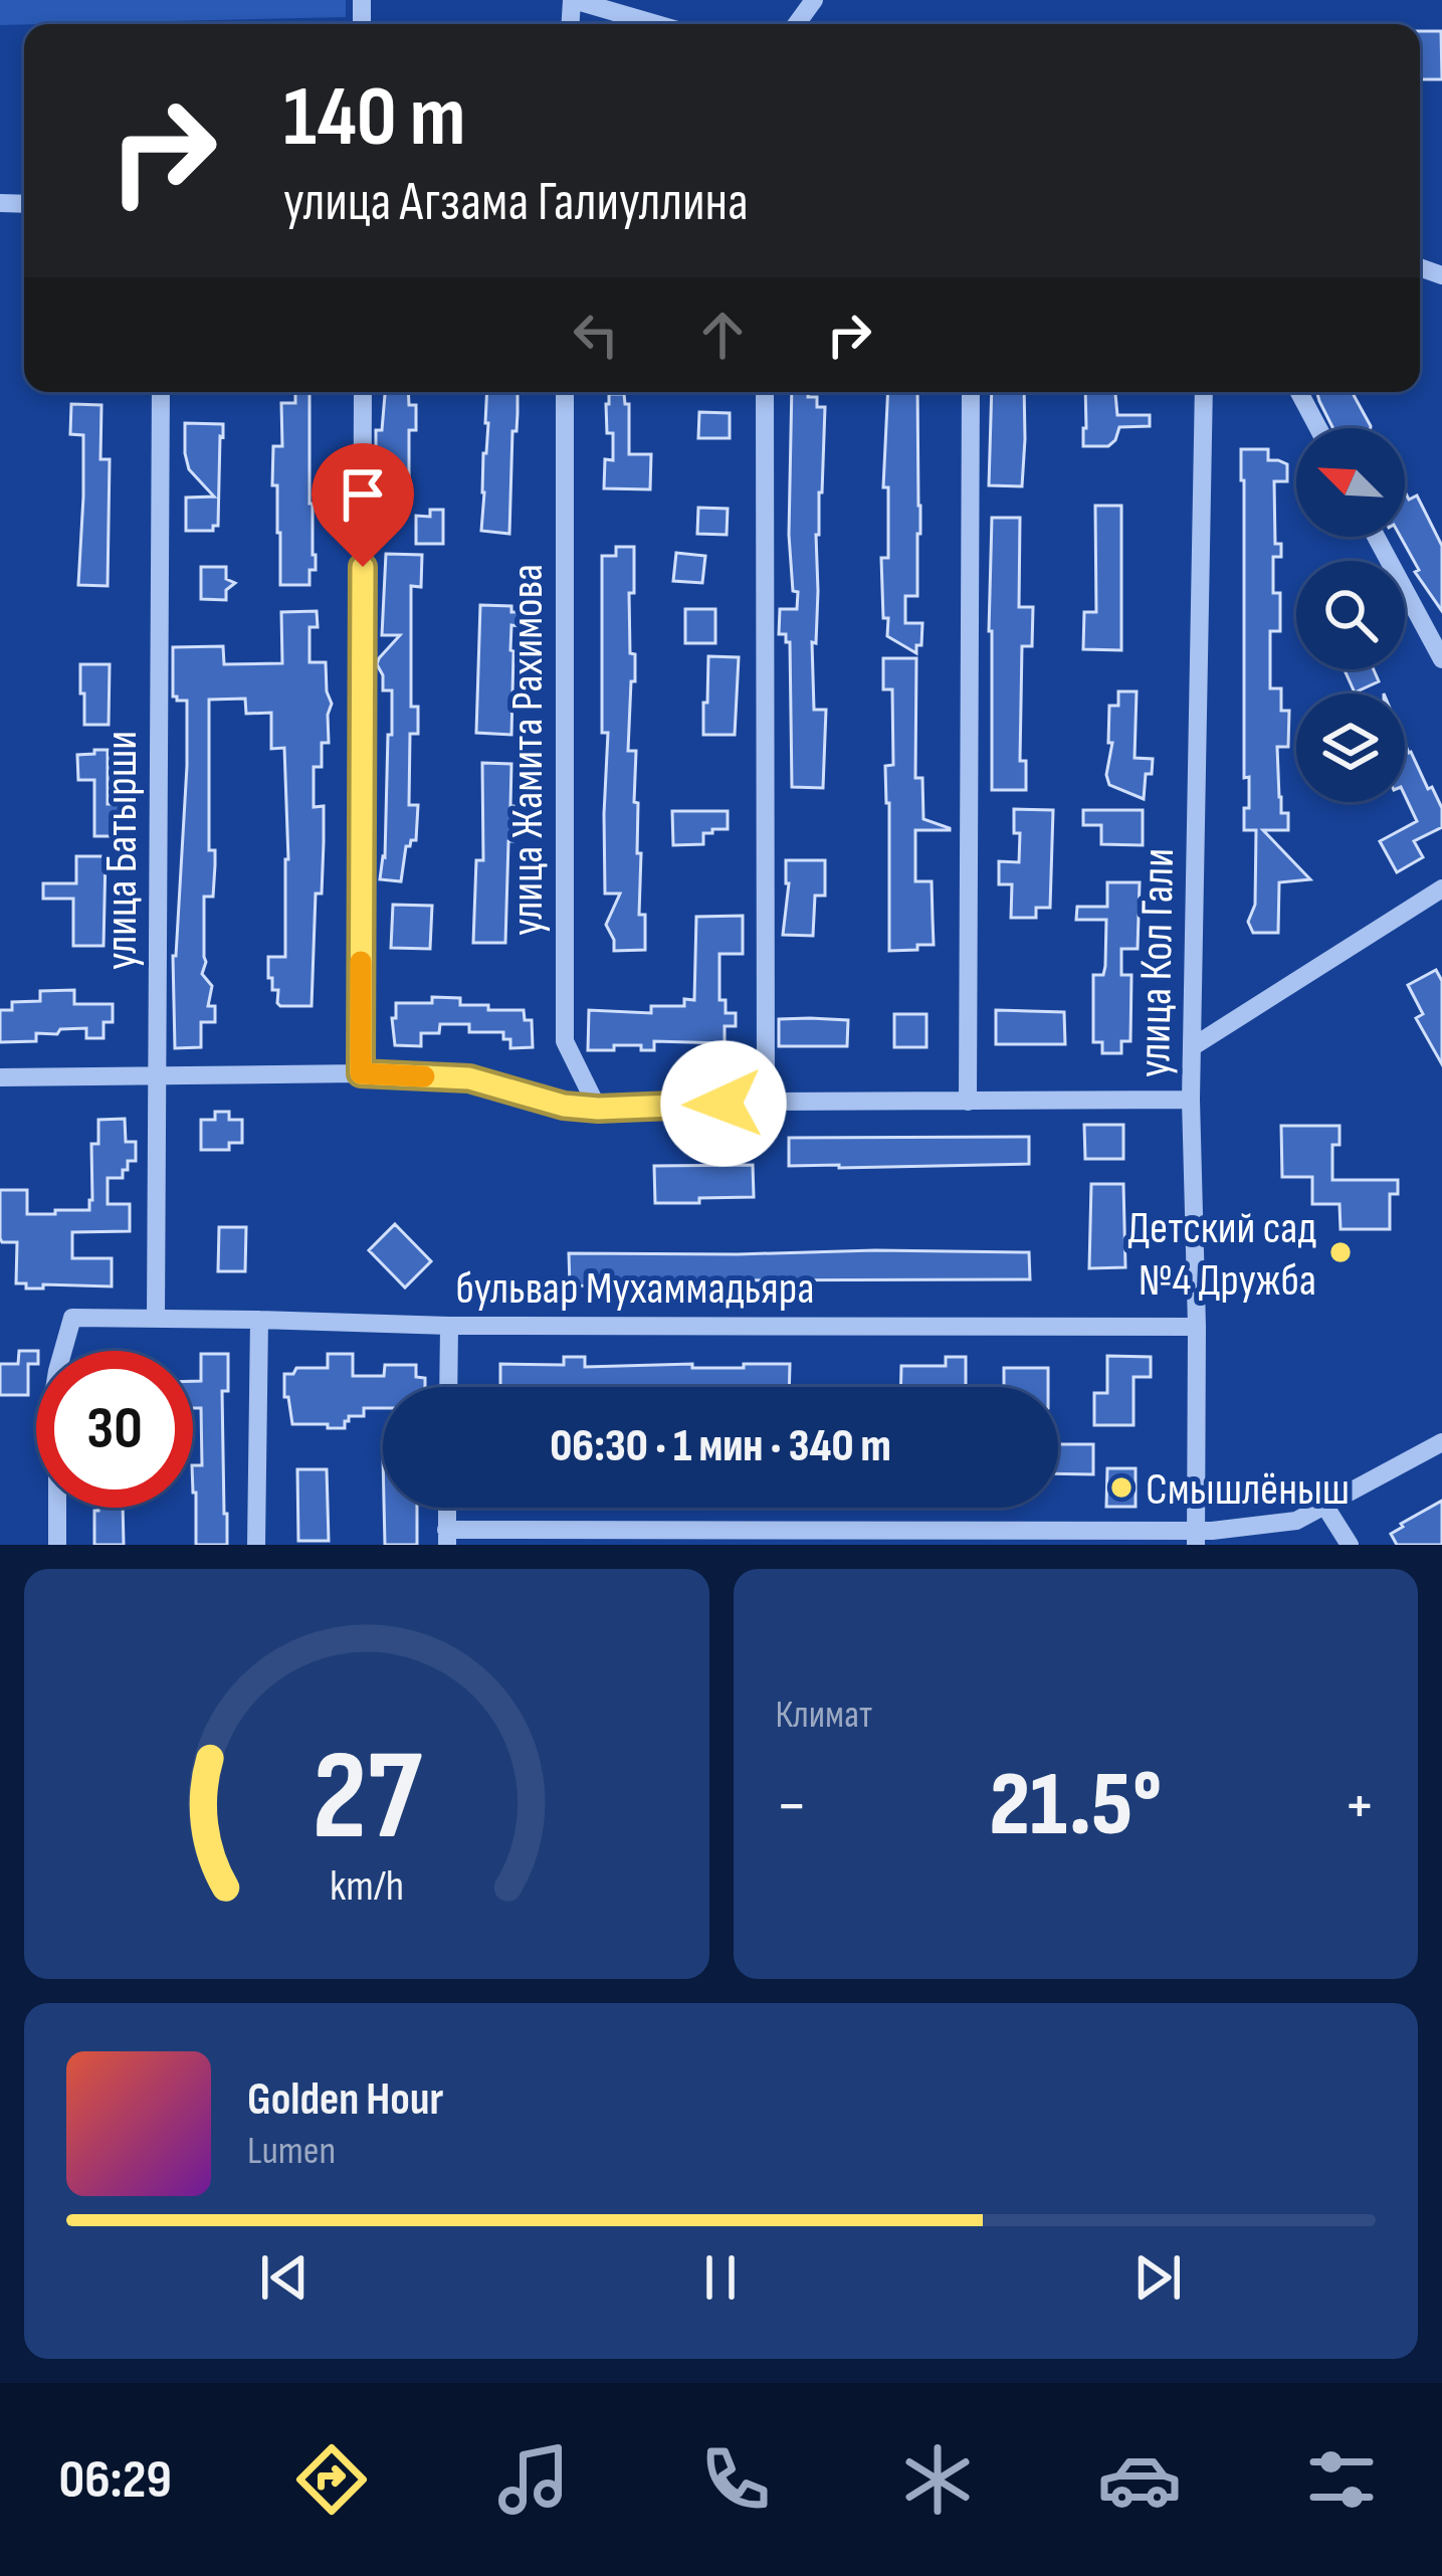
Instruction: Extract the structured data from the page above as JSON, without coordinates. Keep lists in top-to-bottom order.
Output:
{
  "streets": {
    "street": [
      "улица Жамита Рахимова",
      "улица Батырши",
      "улица Кол Гали",
      "бульвар Мухаммадьяра"
    ]
  },
  "crossings": [
    ["улица Батырши", "бульвар Мухаммадьяра"],
    ["улица Кол Гали", "бульвар Мухаммадьяра"]
  ],
  "places": ["Детский сад №4 Дружба", "Смышлёныш"],
  "north": "top left",
  "page": {
    "turn": ["140 m", "улица Агзама Галиуллина"],
    "limit": "30",
    "trip": "06:30 · 1 мин · 340 m",
    "tile": "Климат",
    "heat": ["−", "21.5°", "+"],
    "song": ["Golden Hour", "Lumen"],
    "tabs": "06:29",
    "gauge": ["27", "km/h"]
  }
}
